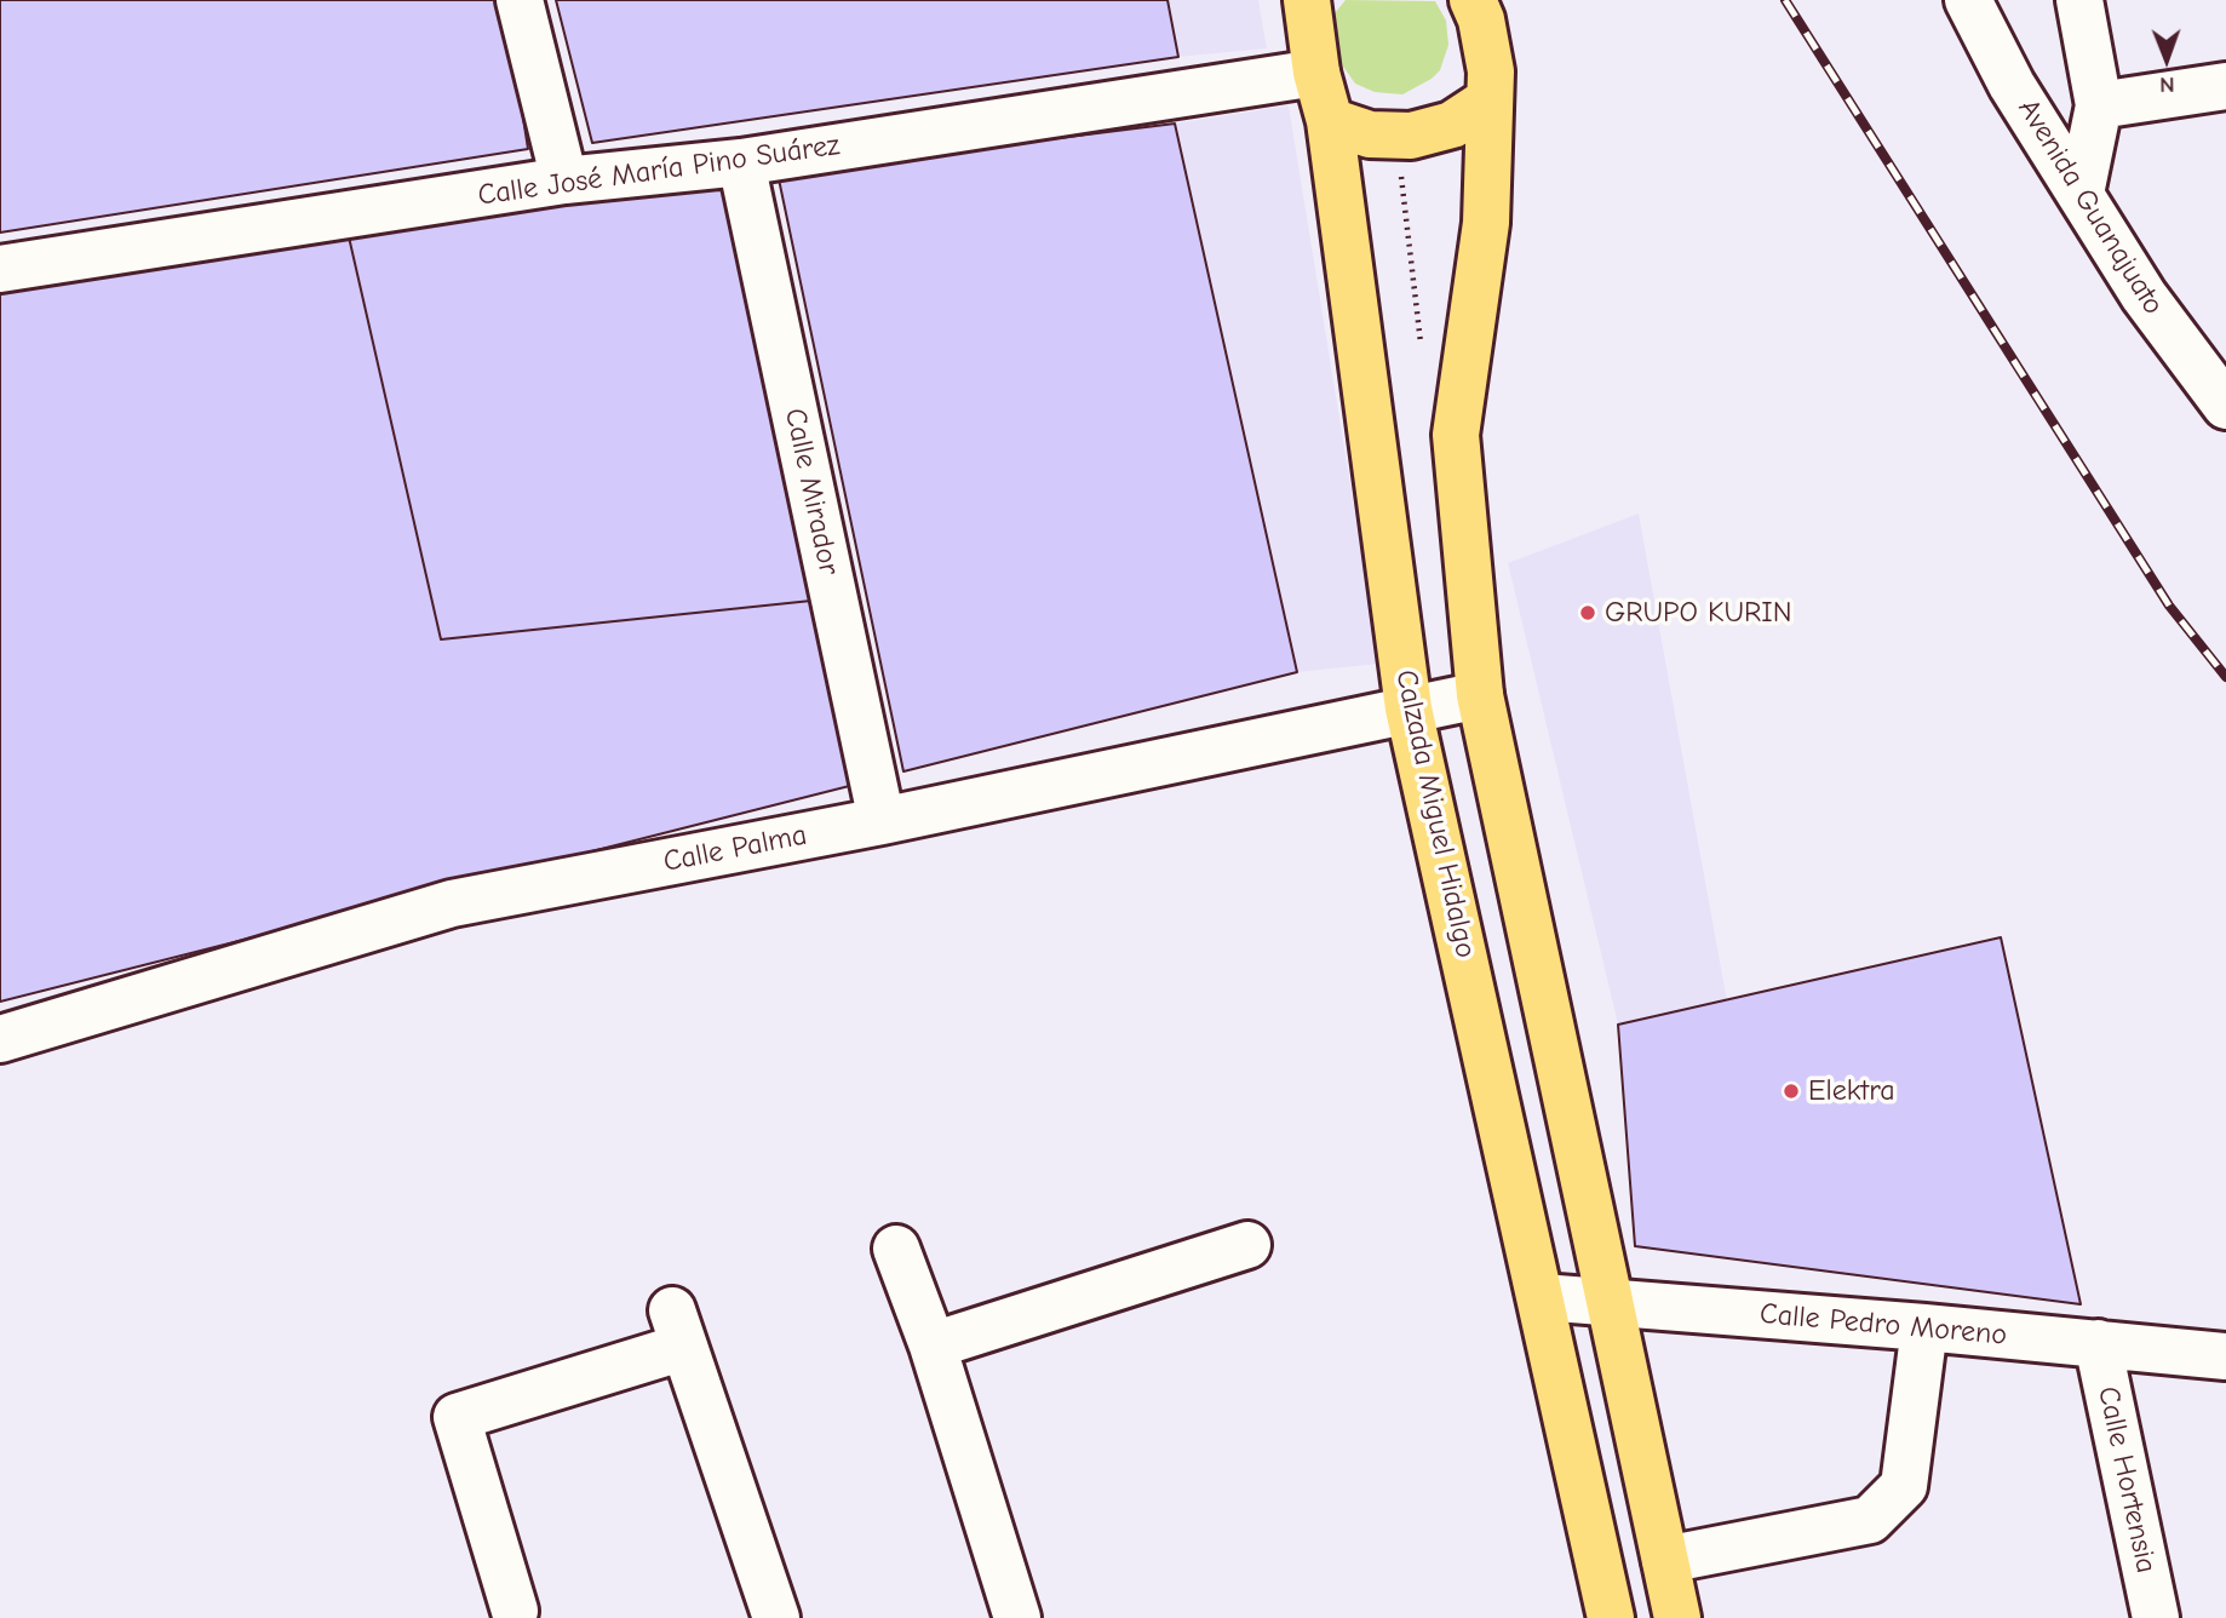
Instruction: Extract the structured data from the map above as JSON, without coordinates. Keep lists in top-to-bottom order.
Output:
{
  "streets": {
    "main road": ["Calzada Miguel Hidalgo"],
    "street": [
      "Calle José María Pino Suárez",
      "Avenida Guanajuato",
      "Calle Mirador",
      "Calle Palma",
      "Calle Pedro Moreno",
      "Calle Hortensia"
    ]
  },
  "crossings": [
    ["Calle José María Pino Suárez", "Calle Mirador"],
    ["Calle José María Pino Suárez", "Calzada Miguel Hidalgo"],
    ["Calle Mirador", "Calle Palma"],
    ["Calzada Miguel Hidalgo", "Calle Palma"],
    ["Calzada Miguel Hidalgo", "Calle Pedro Moreno"],
    ["Calle Pedro Moreno", "Calle Hortensia"]
  ],
  "places": ["GRUPO KURIN", "Elektra"],
  "north": "bottom"
}
